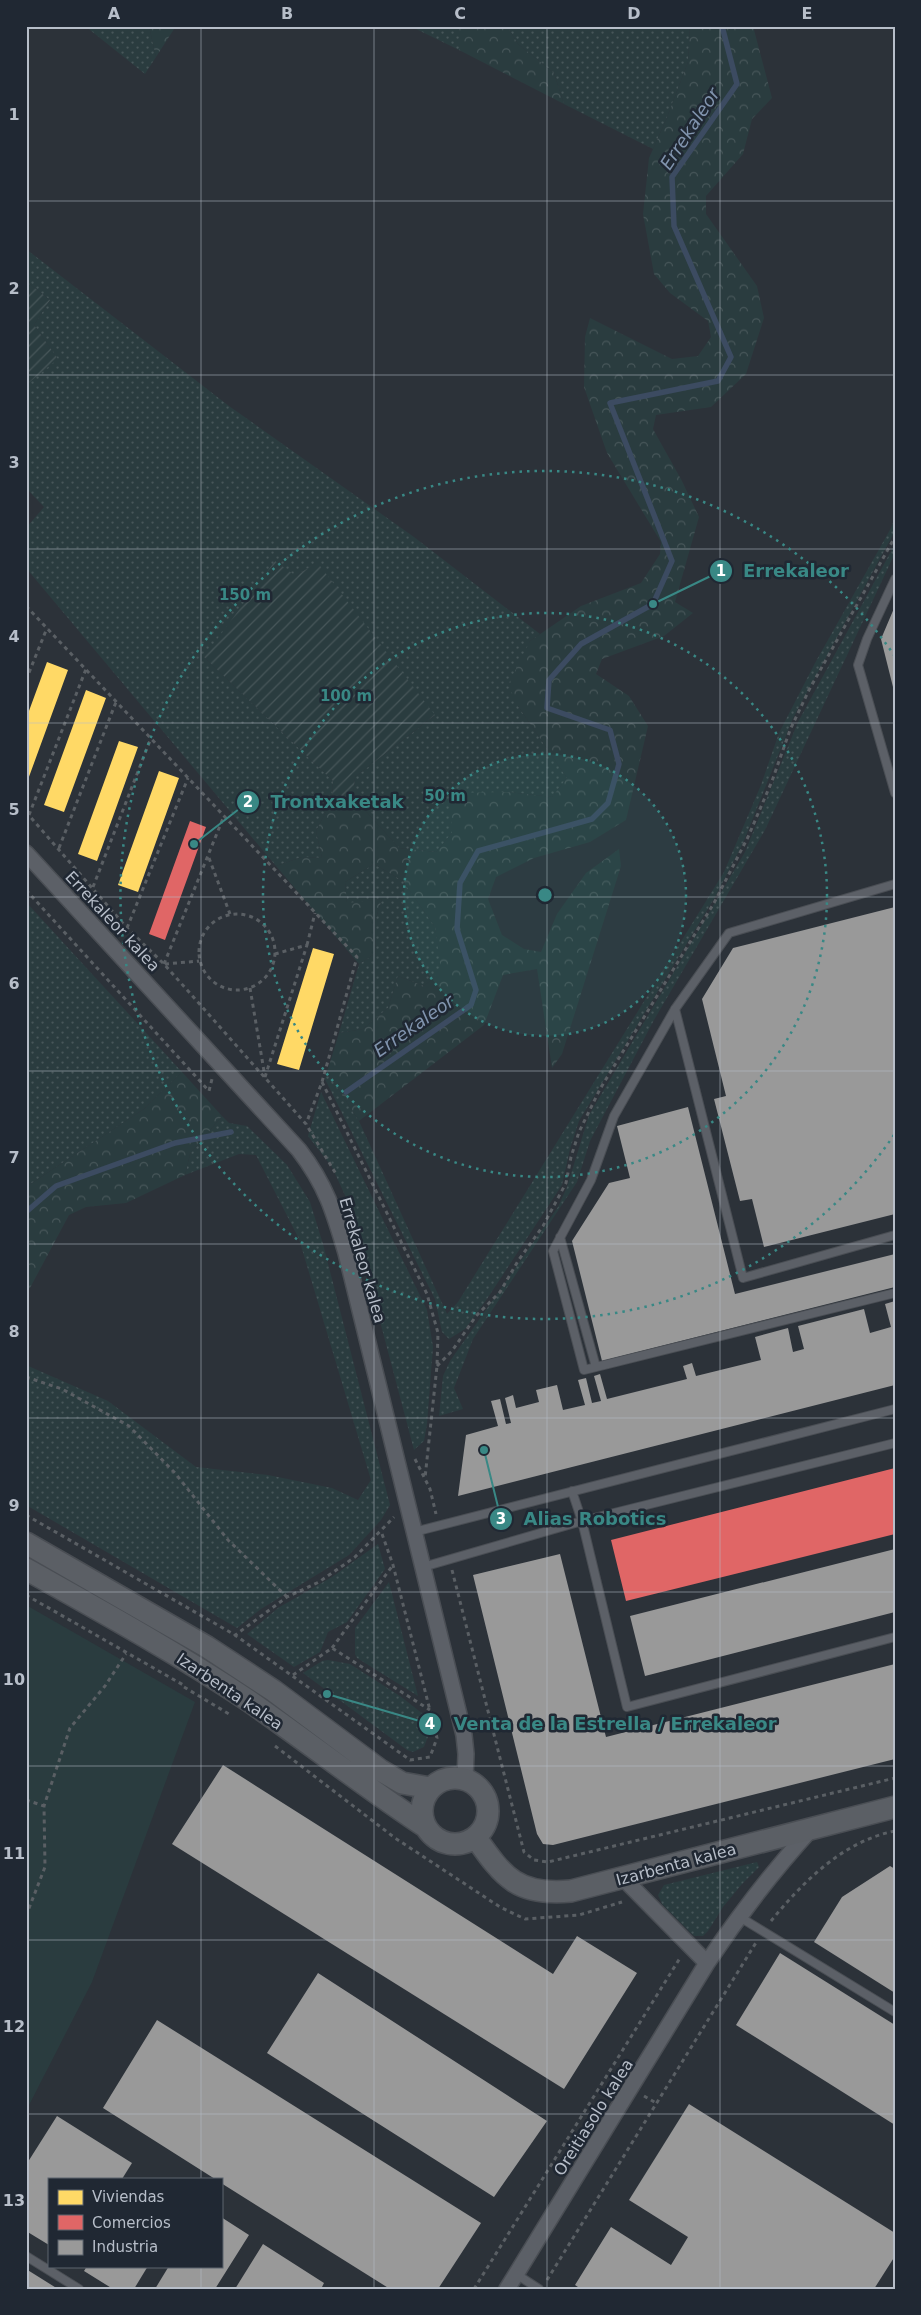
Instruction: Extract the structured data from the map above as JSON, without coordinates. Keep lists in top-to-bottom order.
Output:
{
  "streets": {
    "main road": ["Izarbenta kalea"],
    "street": ["Errekaleor kalea", "Oreitiasolo kalea"]
  },
  "crossings": [
    ["Errekaleor kalea", "Izarbenta kalea"],
    ["Izarbenta kalea", "Oreitiasolo kalea"]
  ],
  "water": ["Errekaleor"],
  "places": [
    "Errekaleor",
    "Trontxaketak",
    "Alias Robotics",
    "Venta de la Estrella / Errekaleor"
  ],
  "legend": ["Viviendas", "Comercios", "Industria"],
  "grid": {
    "columns": [
      "A",
      "B",
      "C",
      "D",
      "E"
    ],
    "rows": [
      "1",
      "2",
      "3",
      "4",
      "5",
      "6",
      "7",
      "8",
      "9",
      "10",
      "11",
      "12",
      "13"
    ]
  },
  "rings": ["150 m", "100 m", "50 m"]
}
